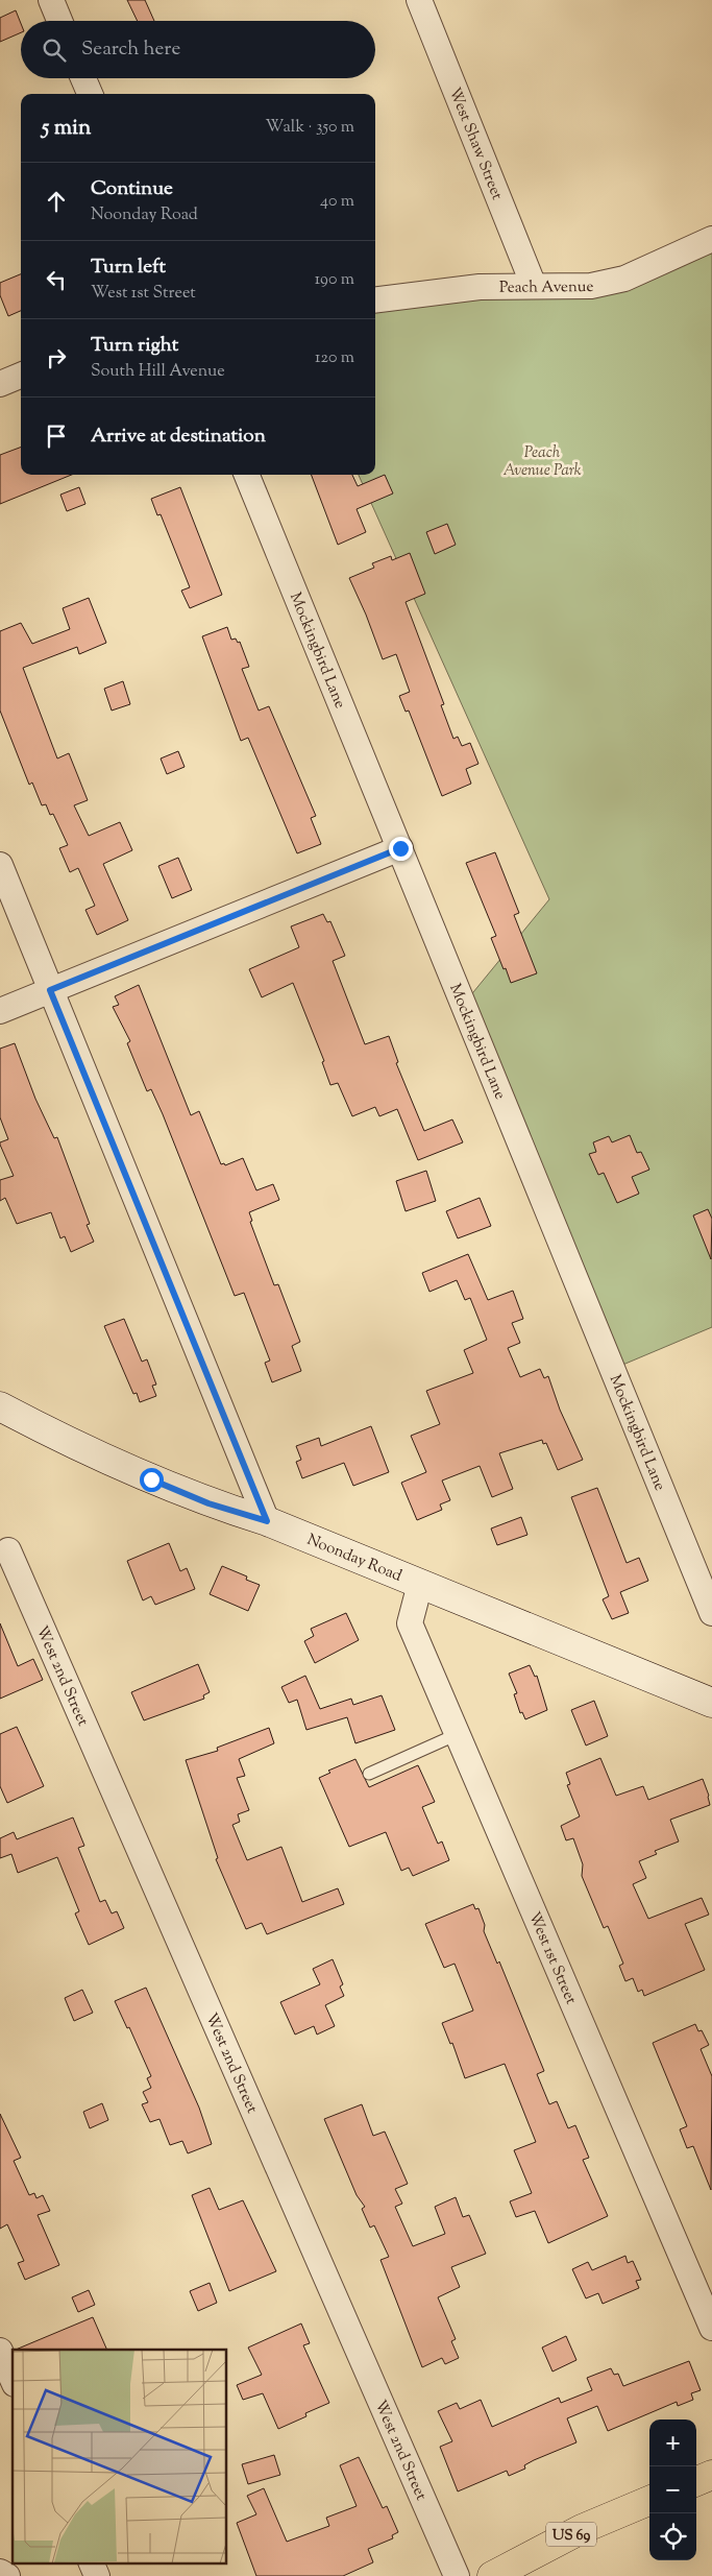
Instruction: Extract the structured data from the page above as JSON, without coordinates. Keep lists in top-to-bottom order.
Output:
{
  "streets": {
    "main road": ["US 69"],
    "street": [
      "West Shaw Street",
      "Peach Avenue",
      "Mockingbird Lane",
      "Noonday Road",
      "West 2nd Street",
      "West 1st Street"
    ]
  },
  "crossings": [
    ["West Shaw Street", "Peach Avenue"],
    ["Noonday Road", "West 1st Street"]
  ],
  "parks": ["Peach Avenue Park"],
  "page": {
    "search": "Search here",
    "heading": ["5 min", "Walk · 350 m"],
    "list": [
      ["Continue", "Noonday Road", "40 m"],
      ["Turn left", "West 1st Street", "190 m"],
      ["Turn right", "South Hill Avenue", "120 m"],
      "Arrive at destination"
    ],
    "map_buttons": ["+", "−"]
  }
}
